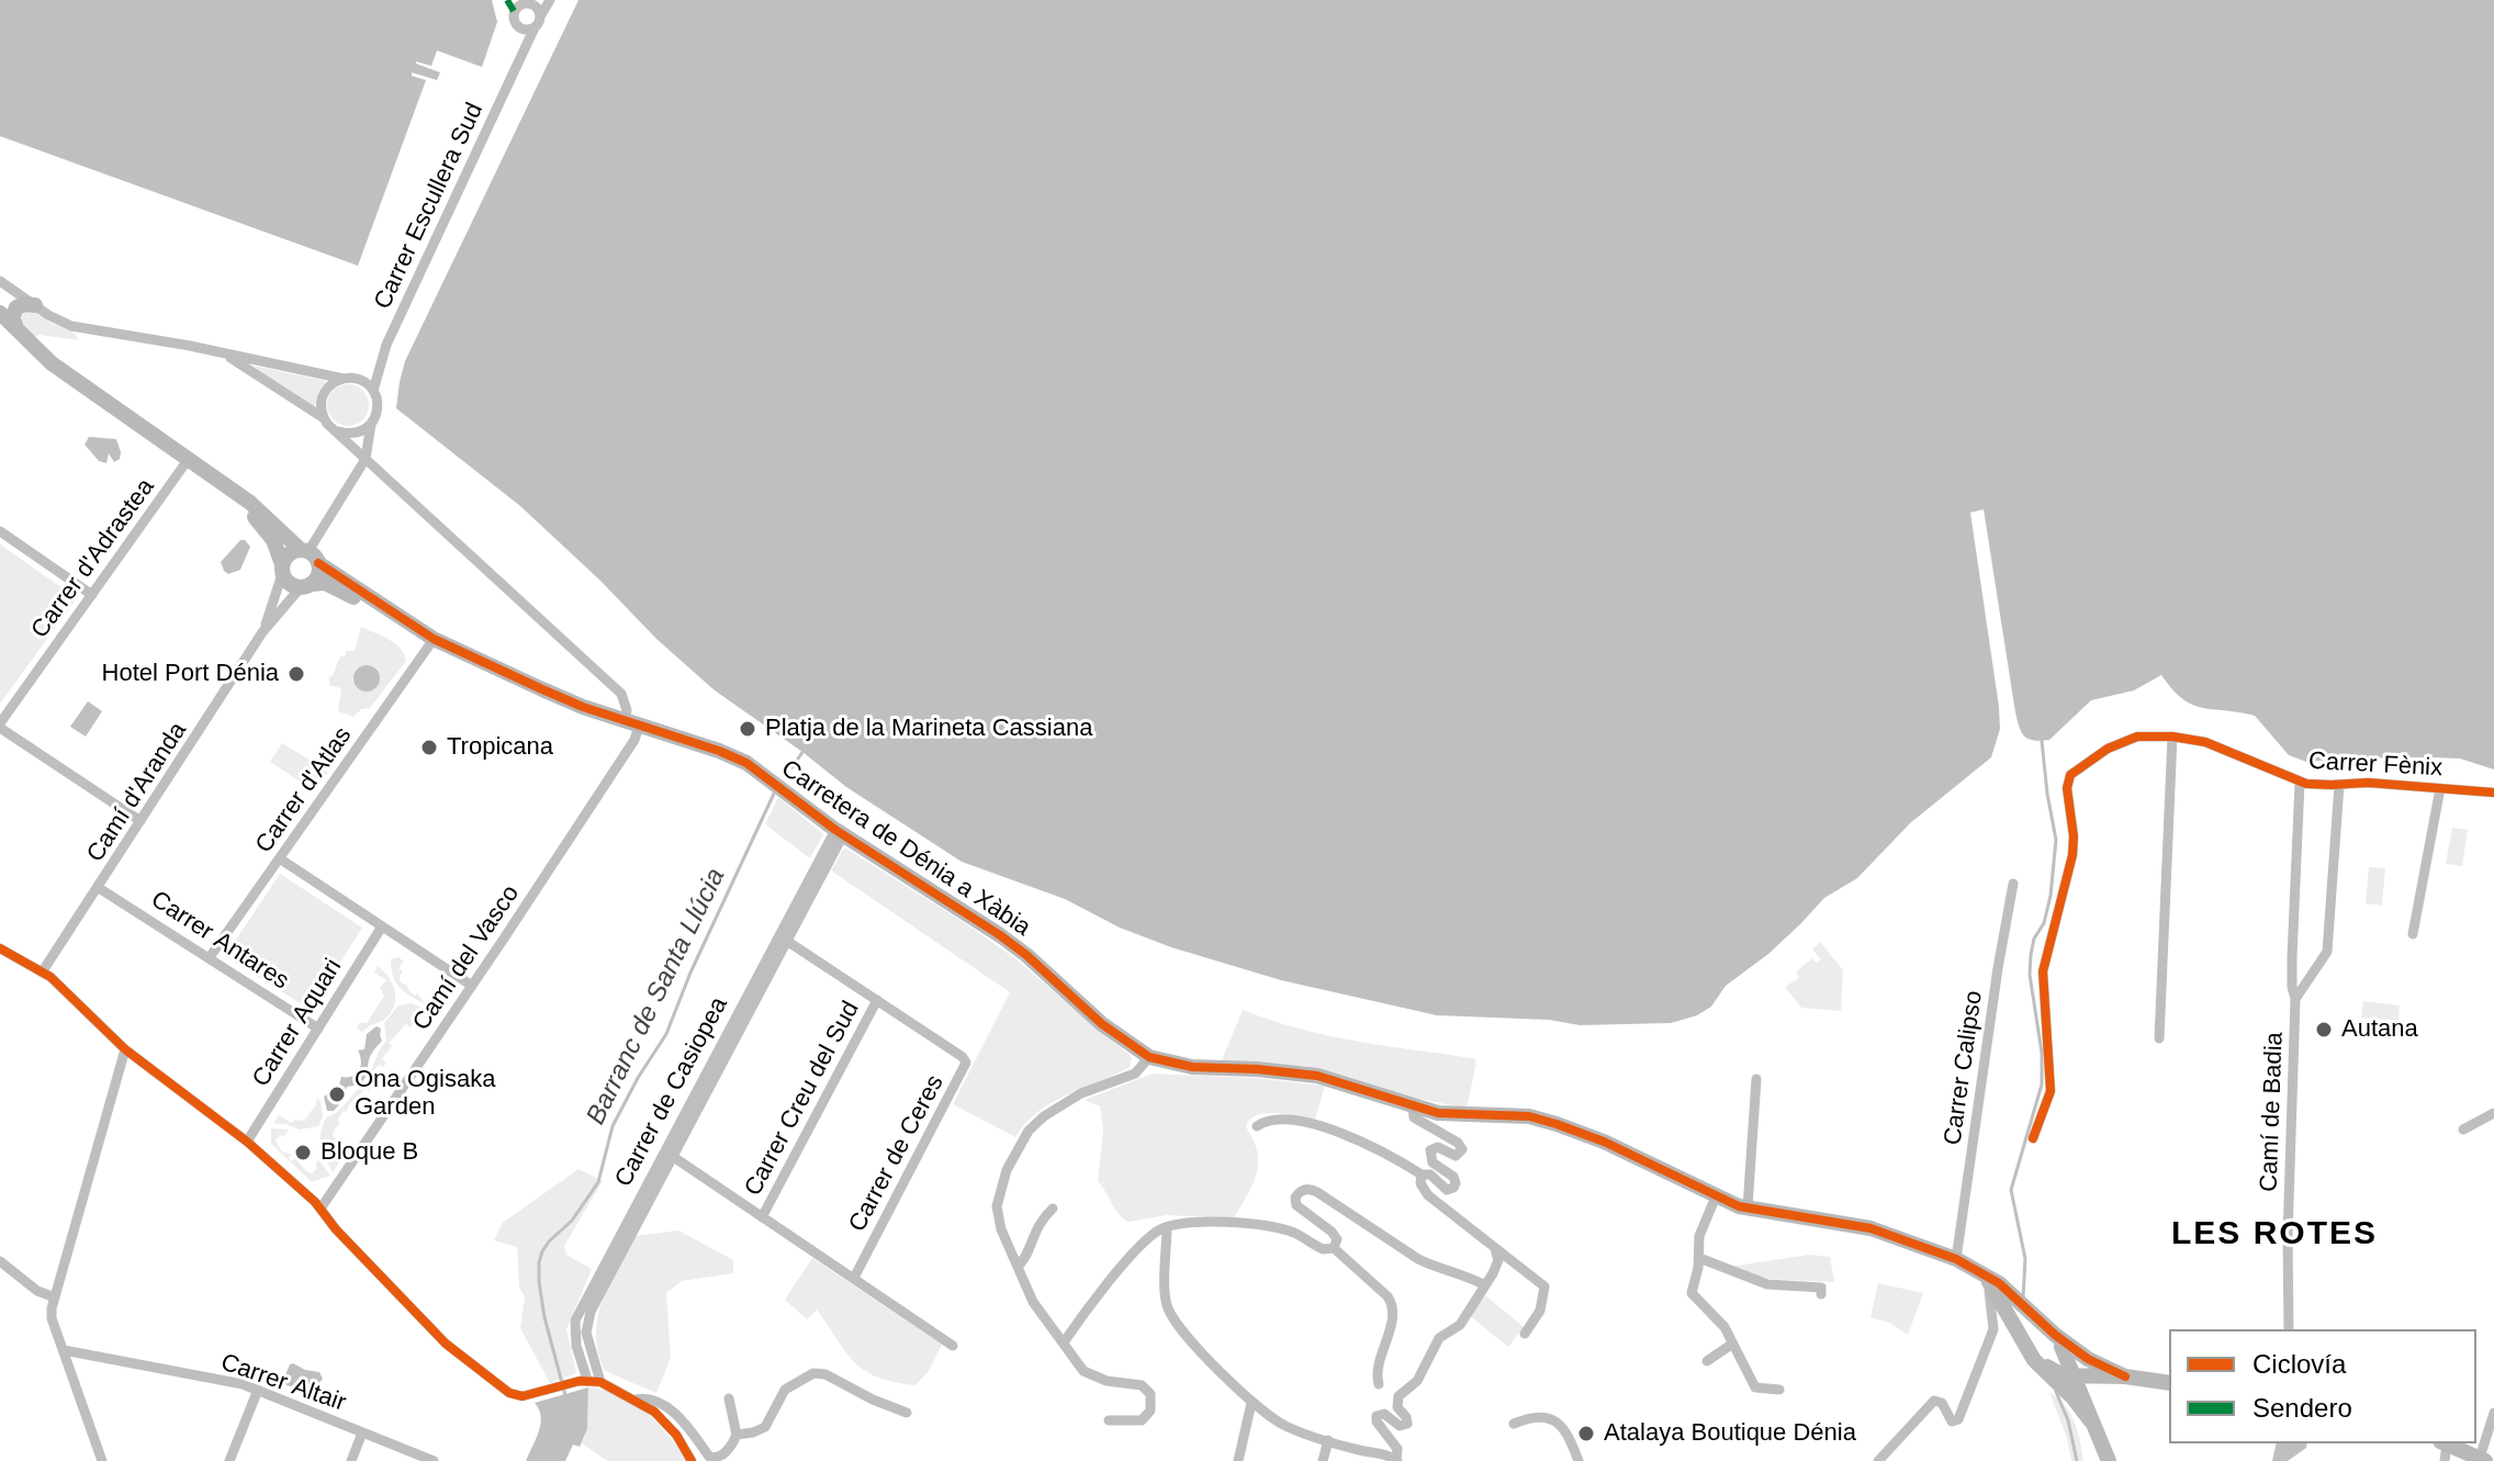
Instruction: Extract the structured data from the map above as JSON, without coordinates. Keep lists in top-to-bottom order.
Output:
{
  "streets": {
    "street": [
      "Carrer Escullera Sud",
      "Carrer d'Adrastea",
      "Carrer Fènix",
      "Carrer d'Atlas",
      "Camí d'Aranda",
      "Carretera de Dénia a Xàbia",
      "Carrer Antares",
      "Camí del Vasco",
      "Carrer Aquari",
      "Carrer Calipso",
      "Carrer de Casiopea",
      "Carrer Creu del Sud",
      "Camí de Badia",
      "Carrer de Ceres",
      "Carrer Altair"
    ]
  },
  "crossings": [
    ["Carrer d'Adrastea", "Carretera de Dénia a Xàbia"],
    ["Carrer Fènix", "Camí de Badia"],
    ["Carrer d'Atlas", "Carretera de Dénia a Xàbia"],
    ["Carrer d'Atlas", "Carrer Antares"],
    ["Camí d'Aranda", "Carretera de Dénia a Xàbia"],
    ["Camí d'Aranda", "Carrer Antares"],
    ["Carretera de Dénia a Xàbia", "Camí del Vasco"],
    ["Carretera de Dénia a Xàbia", "Carrer Calipso"],
    ["Carretera de Dénia a Xàbia", "Carrer de Casiopea"],
    ["Carrer Antares", "Carrer Aquari"],
    ["Carrer de Casiopea", "Carrer de Ceres"],
    ["Carrer Creu del Sud", "Carrer de Ceres"]
  ],
  "districts": ["LES ROTES"],
  "water": ["Barranc de Santa Llúcia"],
  "places": [
    "Hotel Port Dénia",
    "Platja de la Marineta Cassiana",
    "Tropicana",
    "Autana",
    "Ona Ogisaka Garden",
    "Bloque B",
    "Atalaya Boutique Dénia"
  ],
  "legend": ["Ciclovía", "Sendero"]
}
